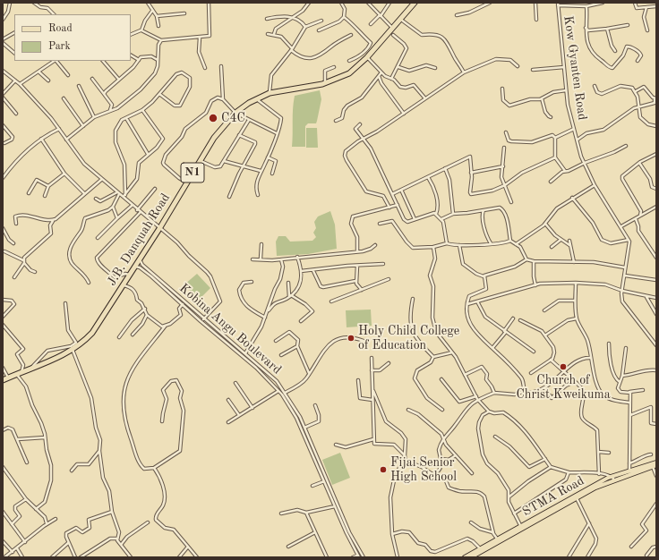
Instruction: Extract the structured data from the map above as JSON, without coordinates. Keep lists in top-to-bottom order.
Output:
{
  "streets": {
    "highway": ["N1", "J.B. Danquah Road"],
    "main road": ["STMA Road"],
    "street": ["Kow Gyanten Road", "Kobina Angu Boulevard"]
  },
  "crossings": [
    ["J.B. Danquah Road", "Kobina Angu Boulevard"]
  ],
  "places": [
    "C4C",
    "Holy Child College of Education",
    "Church of Christ Kweikuma",
    "Fijai Senior High School"
  ],
  "legend": ["Road", "Park"]
}
